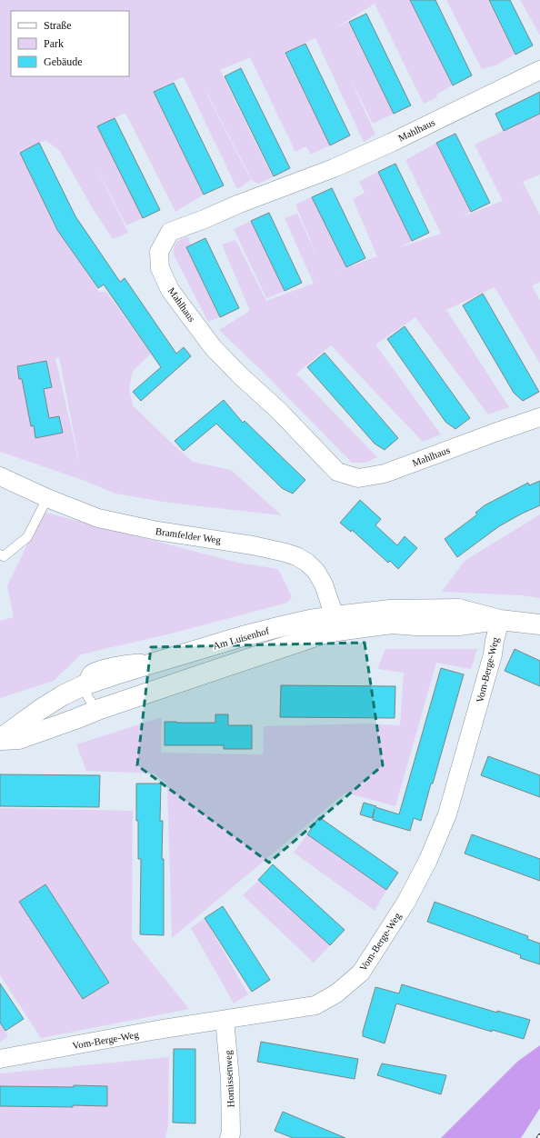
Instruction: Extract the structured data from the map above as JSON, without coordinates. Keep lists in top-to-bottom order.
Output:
{
  "streets": {
    "main road": ["Am Luisenhof"],
    "street": [
      "Mahlhaus",
      "Bramfelder Weg",
      "Vom-Berge-Weg",
      "Hornissenweg"
    ]
  },
  "crossings": [
    ["Bramfelder Weg", "Am Luisenhof"],
    ["Am Luisenhof", "Vom-Berge-Weg"],
    ["Vom-Berge-Weg", "Hornissenweg"]
  ],
  "legend": ["Straße", "Park", "Gebäude"]
}
